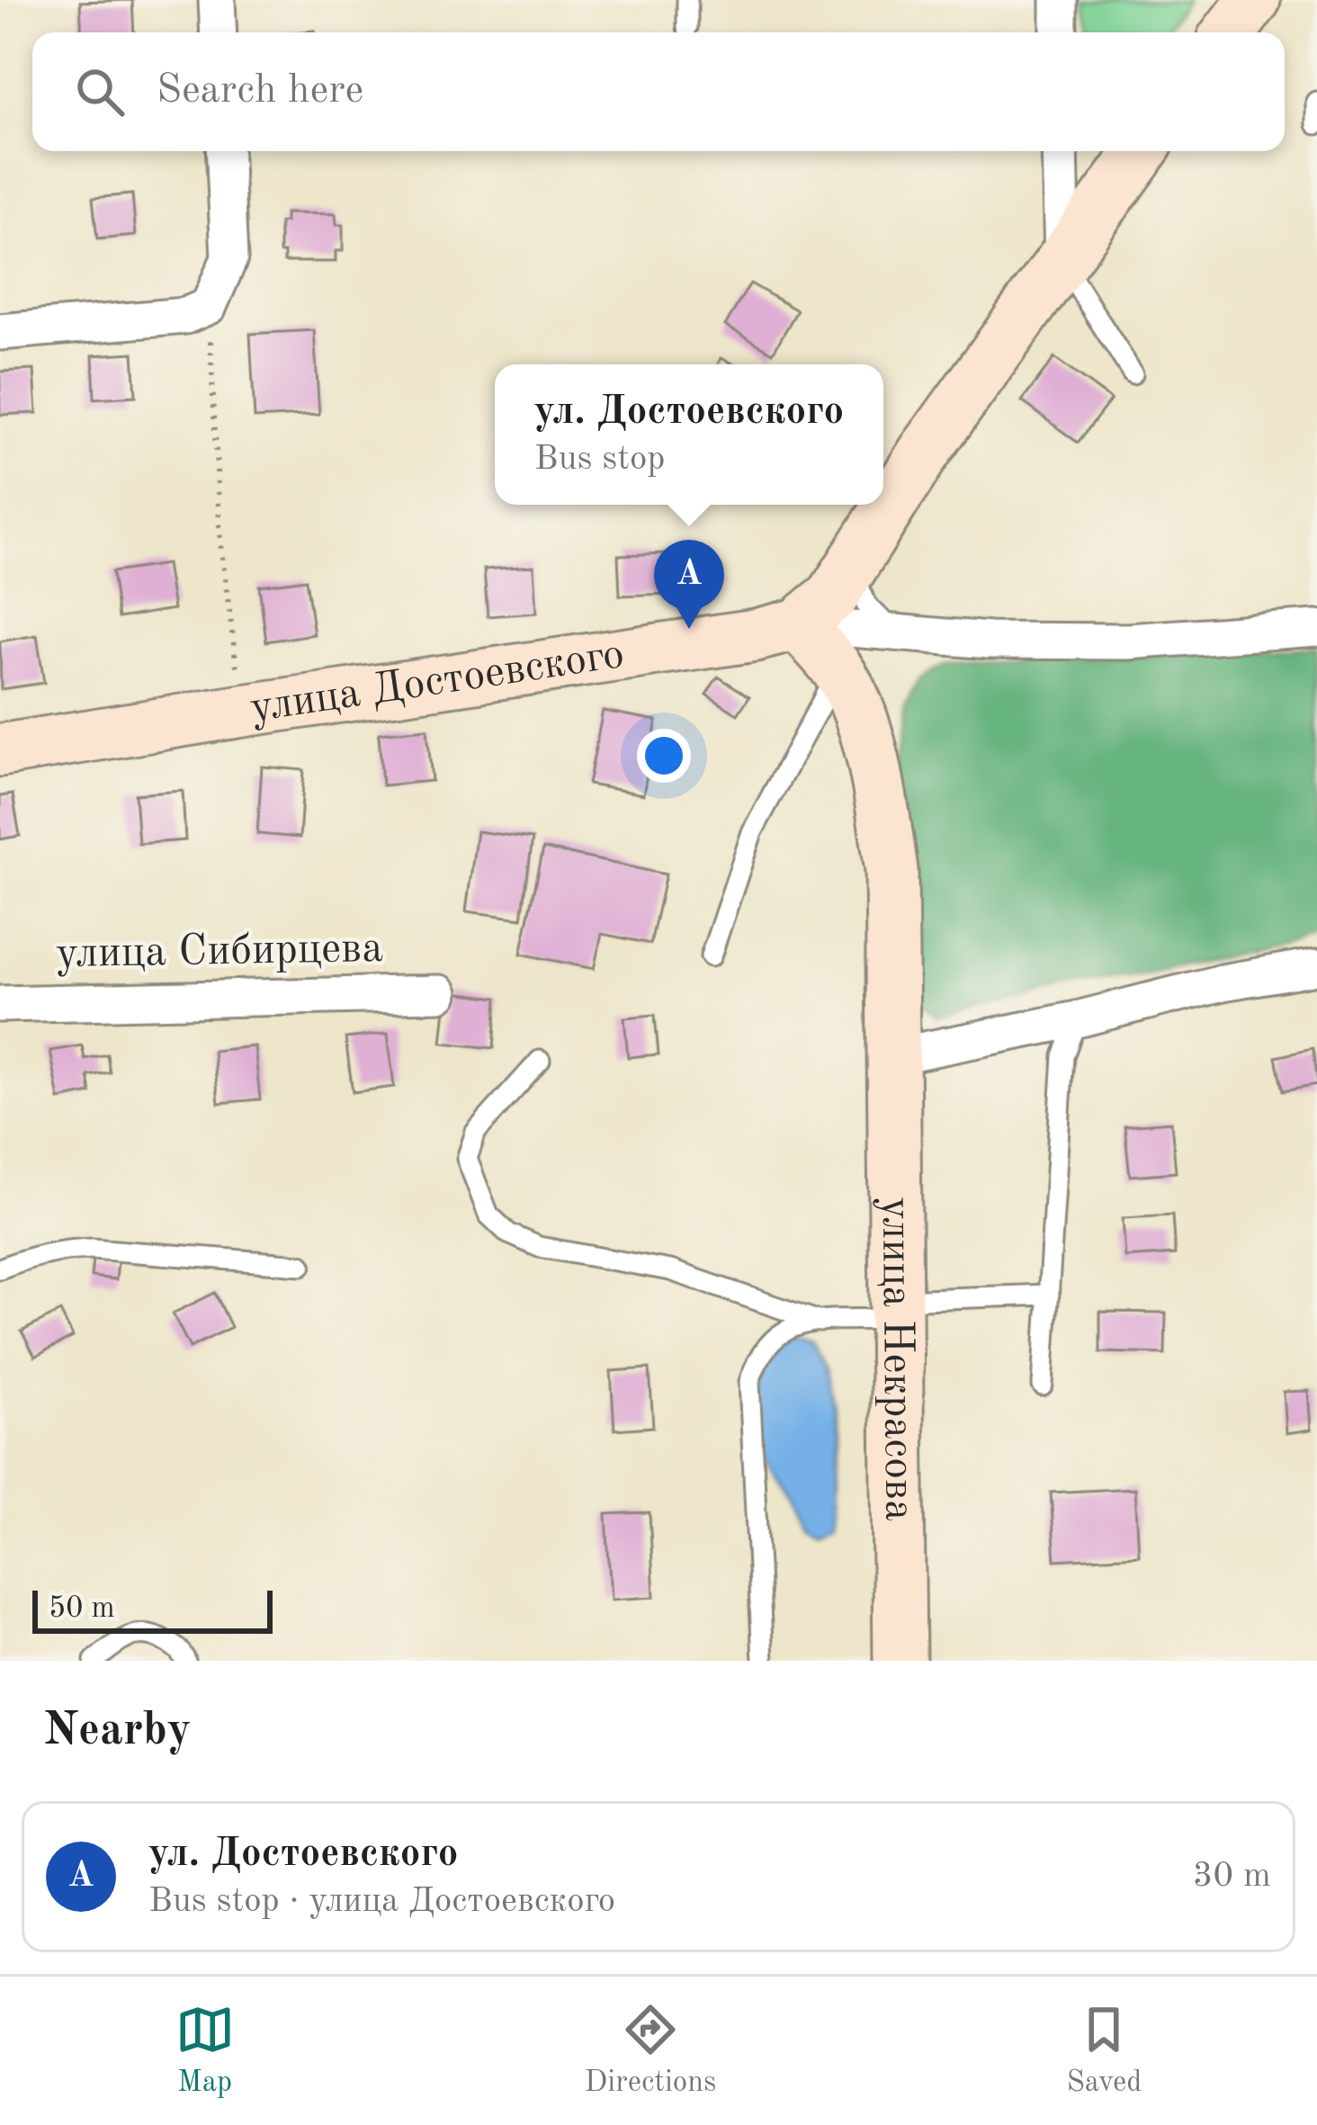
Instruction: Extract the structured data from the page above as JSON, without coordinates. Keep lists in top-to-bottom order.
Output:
{
  "streets": {
    "main road": ["улица Достоевского", "улица Некрасова"],
    "street": ["улица Сибирцева"]
  },
  "crossings": [
    ["улица Достоевского", "улица Некрасова"]
  ],
  "scale_bar": "50 m",
  "page": {
    "search": "Search here",
    "popup": ["ул. Достоевского", "Bus stop"],
    "pins": "A",
    "scale": "50 m",
    "heading": "Nearby",
    "list": [
      {
        "mark": "A",
        "name": "ул. Достоевского",
        "note": "Bus stop · улица Достоевского",
        "value": "30 m"
      }
    ],
    "nav": ["Map", "Directions", "Saved"]
  }
}
